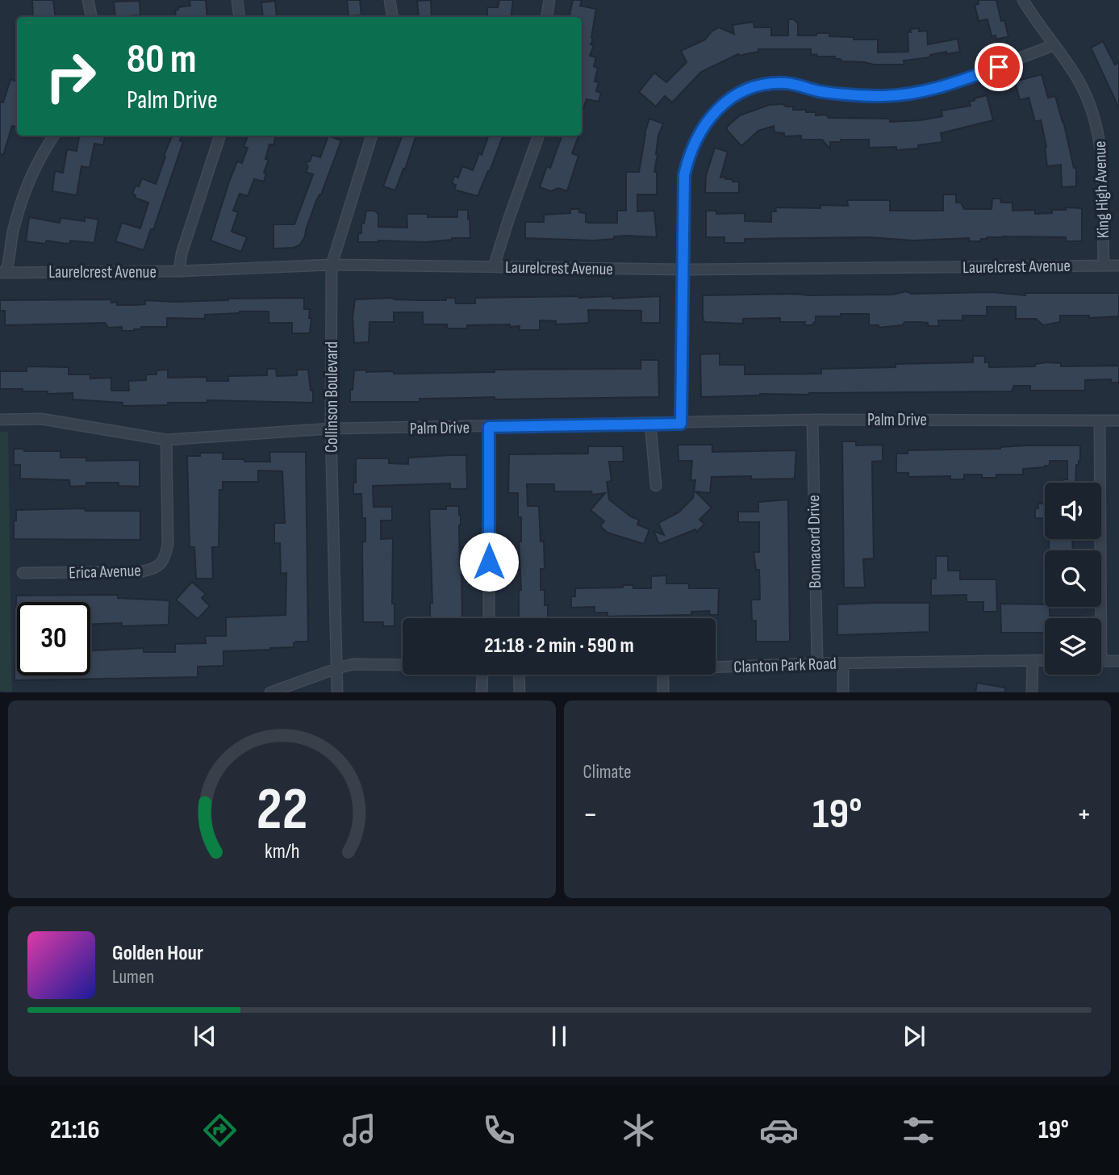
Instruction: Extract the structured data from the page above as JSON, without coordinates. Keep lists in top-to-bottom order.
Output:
{
  "streets": {
    "street": [
      "King High Avenue",
      "Laurelcrest Avenue",
      "Collinson Boulevard",
      "Palm Drive",
      "Bonnacord Drive",
      "Erica Avenue",
      "Clanton Park Road"
    ]
  },
  "crossings": [
    ["King High Avenue", "Laurelcrest Avenue"],
    ["Laurelcrest Avenue", "Collinson Boulevard"],
    ["Collinson Boulevard", "Palm Drive"],
    ["Collinson Boulevard", "Clanton Park Road"],
    ["Palm Drive", "Bonnacord Drive"],
    ["Palm Drive", "Erica Avenue"],
    ["Bonnacord Drive", "Clanton Park Road"]
  ],
  "page": {
    "turn": ["80 m", "Palm Drive"],
    "limit": "30",
    "trip": "21:18 · 2 min · 590 m",
    "tile": "Climate",
    "heat": ["−", "19°", "+"],
    "song": ["Golden Hour", "Lumen"],
    "tabs": ["21:16", "19°"],
    "gauge": ["22", "km/h"]
  }
}
